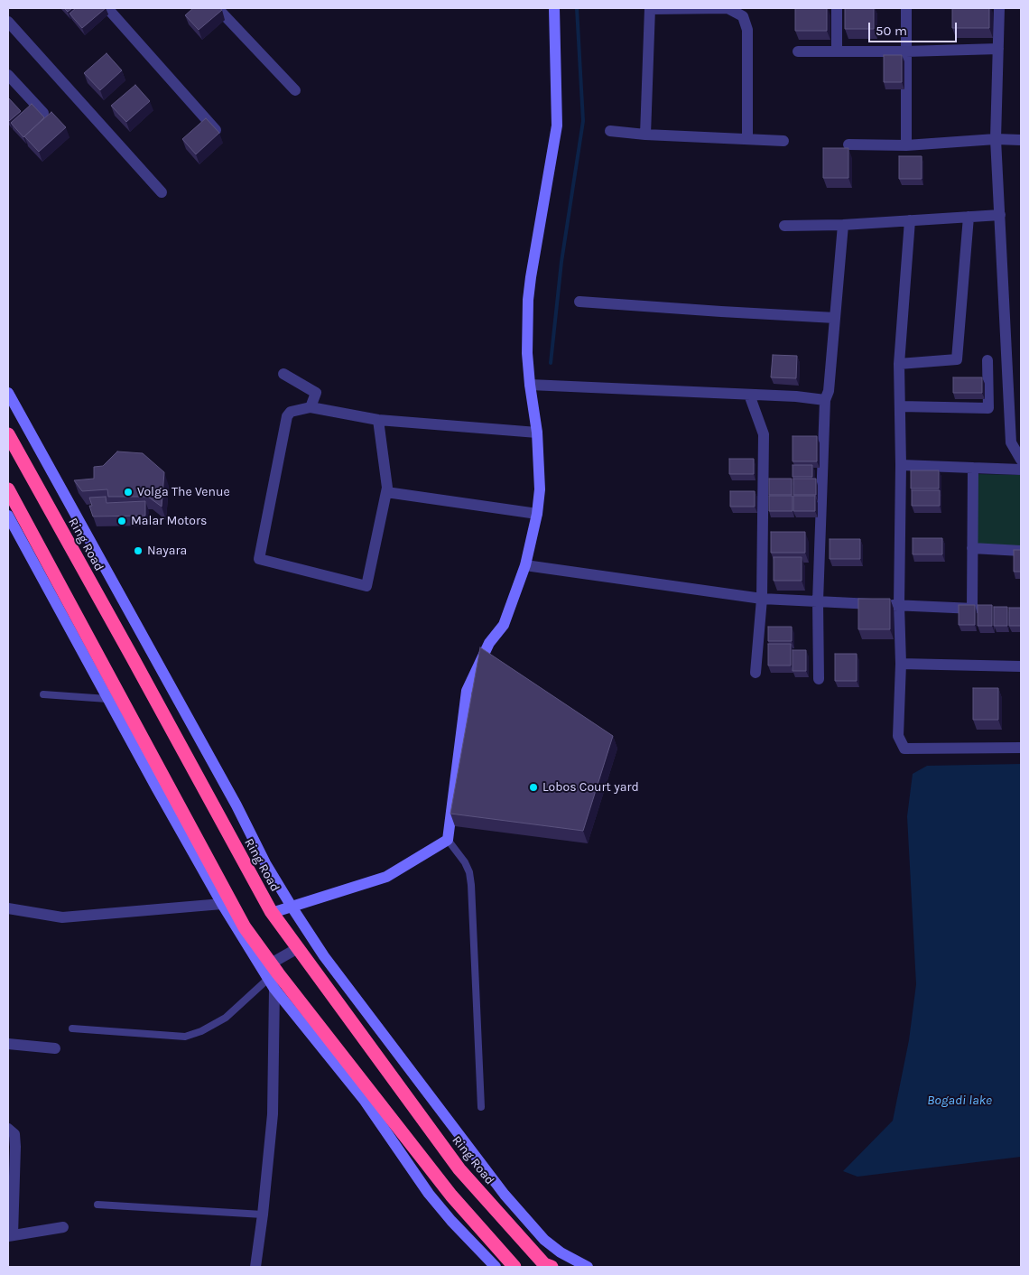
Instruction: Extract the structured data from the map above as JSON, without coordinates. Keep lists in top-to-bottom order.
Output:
{
  "streets": {
    "highway": ["Ring Road"]
  },
  "water": ["Bogadi lake"],
  "places": [
    "Volga The Venue",
    "Malar Motors",
    "Nayara",
    "Lobos Court yard"
  ],
  "scale_bar": "50 m"
}
